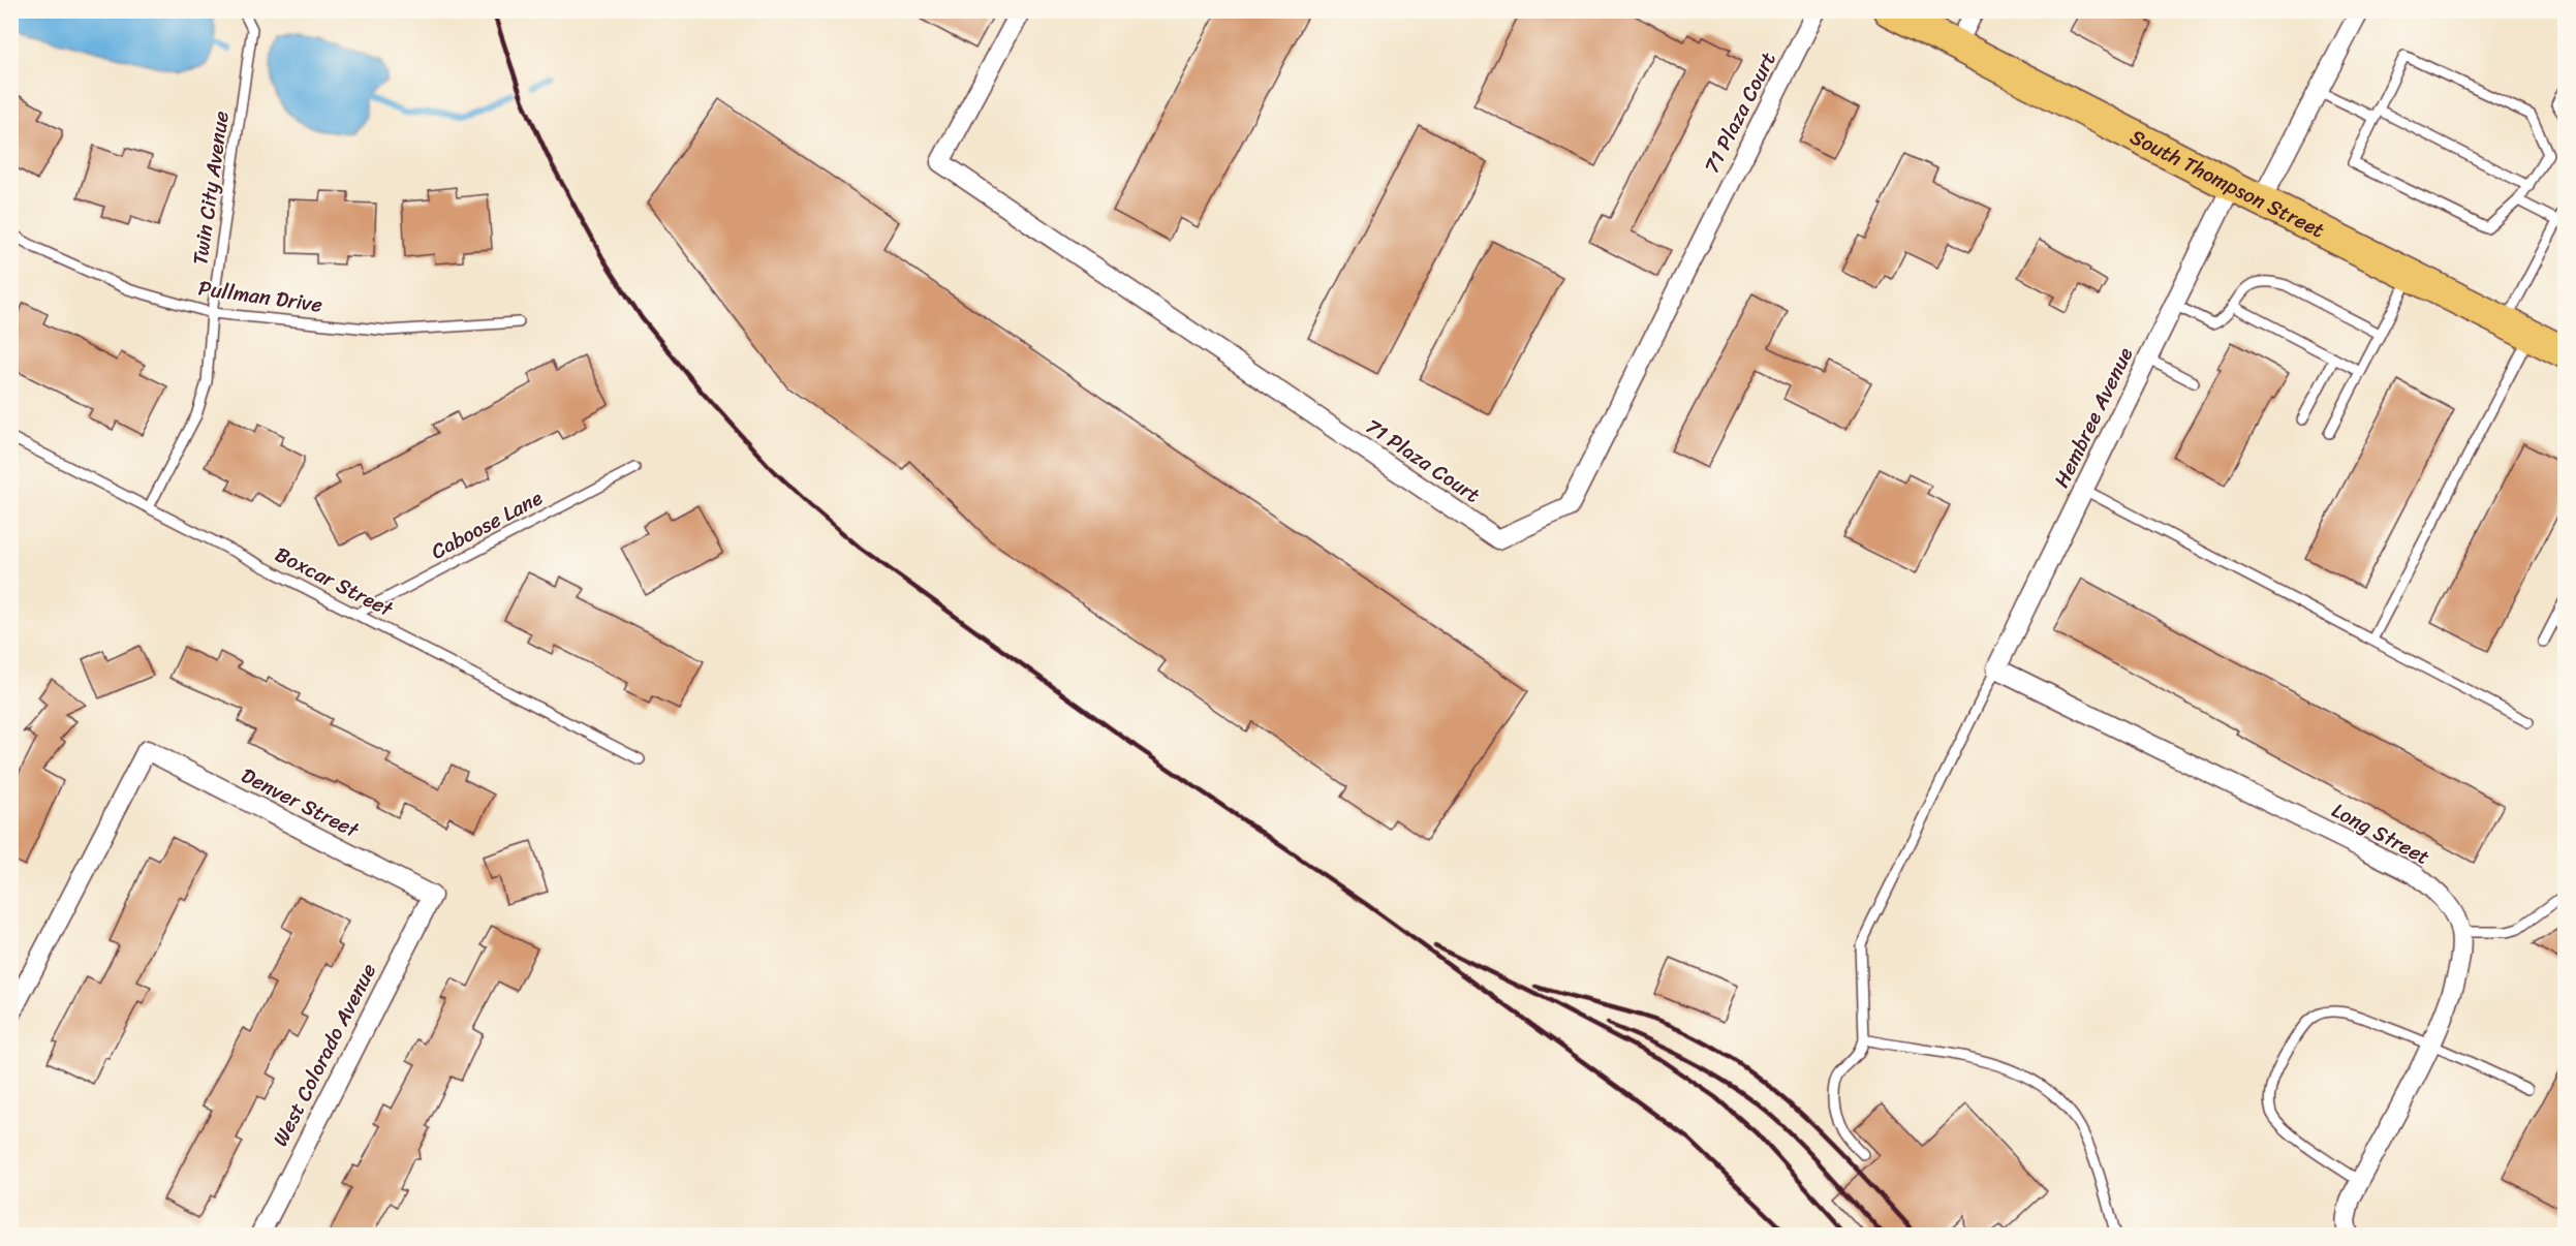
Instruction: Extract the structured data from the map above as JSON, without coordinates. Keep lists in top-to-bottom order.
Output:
{
  "streets": {
    "highway": ["South Thompson Street"],
    "street": [
      "71 Plaza Court",
      "Hembree Avenue",
      "Denver Street",
      "Long Street",
      "West Colorado Avenue"
    ],
    "lane": [
      "Twin City Avenue",
      "Pullman Drive",
      "Caboose Lane",
      "Boxcar Street"
    ]
  },
  "crossings": [
    ["South Thompson Street", "Hembree Avenue"],
    ["Twin City Avenue", "Pullman Drive"],
    ["Twin City Avenue", "Boxcar Street"],
    ["Hembree Avenue", "Long Street"],
    ["Caboose Lane", "Boxcar Street"],
    ["Denver Street", "West Colorado Avenue"]
  ]
}
